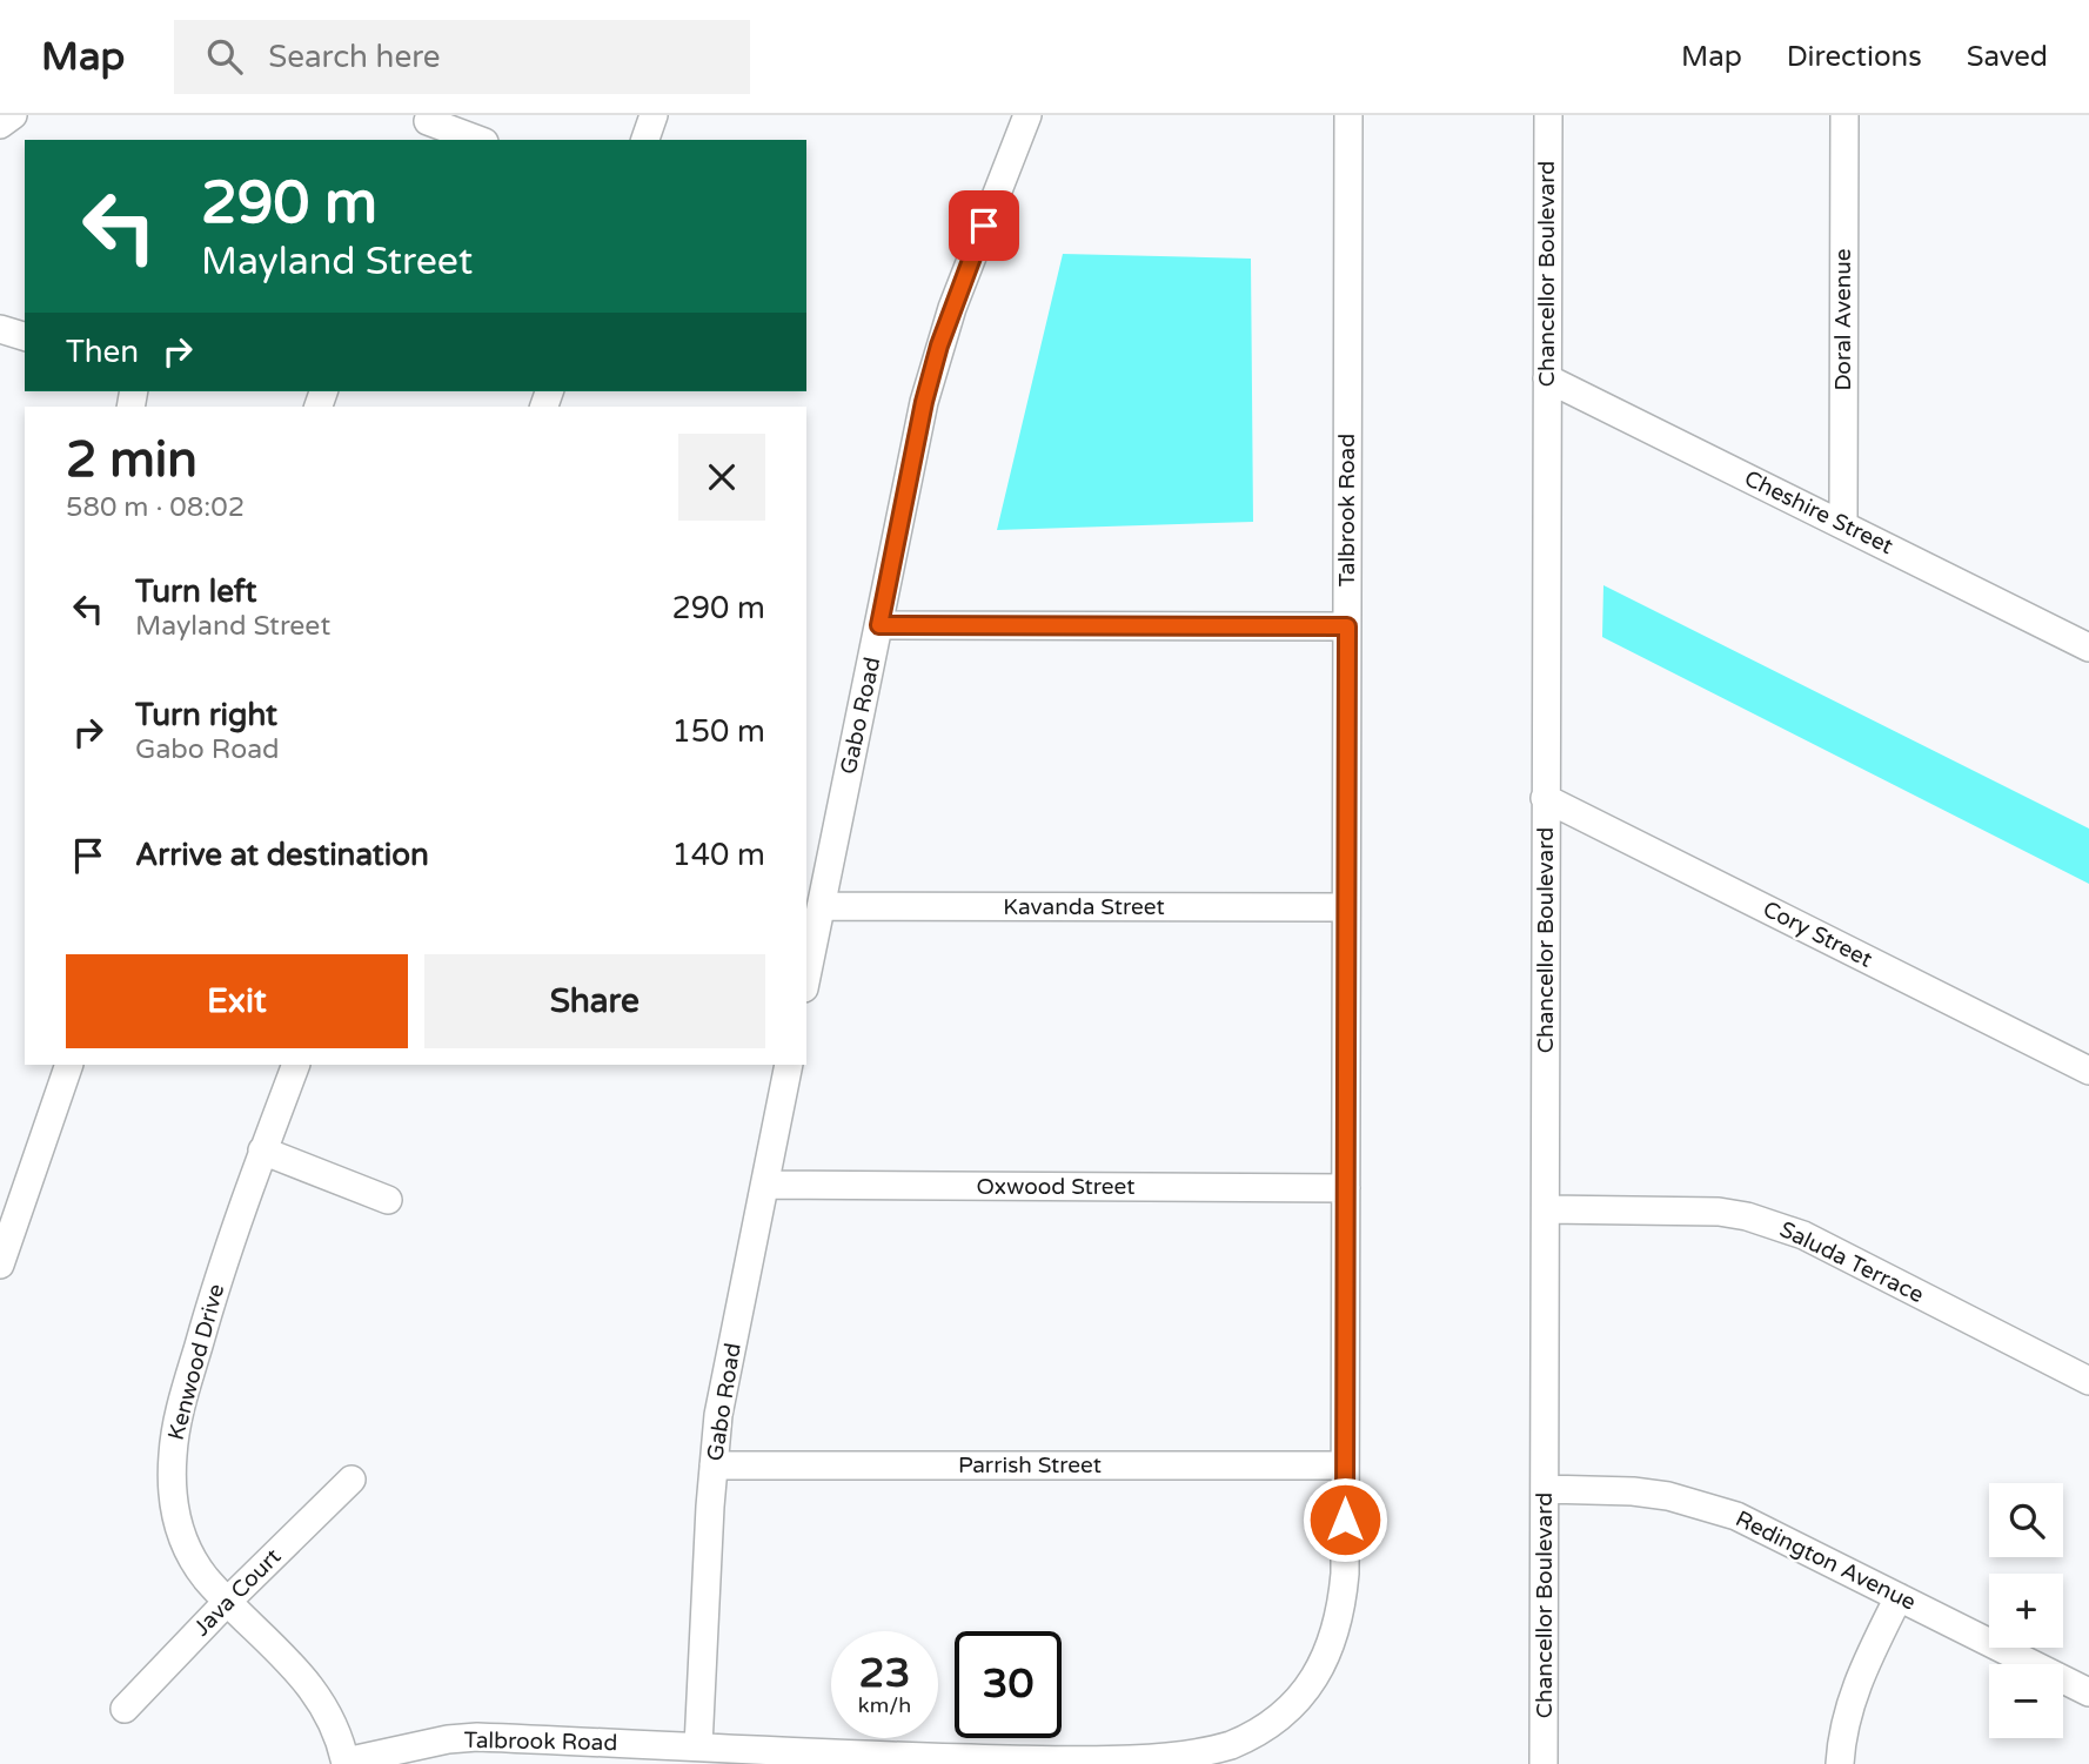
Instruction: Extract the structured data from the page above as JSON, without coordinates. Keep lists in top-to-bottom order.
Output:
{
  "streets": {
    "street": [
      "Chancellor Boulevard",
      "Doral Avenue",
      "Talbrook Road",
      "Cheshire Street",
      "Gabo Road",
      "Kavanda Street",
      "Cory Street",
      "Oxwood Street",
      "Saluda Terrace",
      "Kenwood Drive",
      "Parrish Street",
      "Redington Avenue",
      "Java Court"
    ]
  },
  "crossings": [
    ["Chancellor Boulevard", "Cheshire Street"],
    ["Chancellor Boulevard", "Cory Street"],
    ["Chancellor Boulevard", "Saluda Terrace"],
    ["Chancellor Boulevard", "Redington Avenue"],
    ["Doral Avenue", "Cheshire Street"],
    ["Talbrook Road", "Gabo Road"],
    ["Talbrook Road", "Kavanda Street"],
    ["Talbrook Road", "Oxwood Street"],
    ["Talbrook Road", "Kenwood Drive"],
    ["Talbrook Road", "Parrish Street"],
    ["Gabo Road", "Kavanda Street"],
    ["Gabo Road", "Oxwood Street"],
    ["Gabo Road", "Parrish Street"],
    ["Kenwood Drive", "Java Court"]
  ],
  "page": {
    "header": "Map",
    "search": "Search here",
    "nav": ["Map", "Directions", "Saved"],
    "turn": ["290 m", "Mayland Street"],
    "then": "Then",
    "heading": ["2 min", "580 m · 08:02"],
    "list": [
      {
        "name": "Turn left",
        "note": "Mayland Street",
        "value": "290 m"
      },
      {
        "name": "Turn right",
        "note": "Gabo Road",
        "value": "150 m"
      },
      {
        "name": "Arrive at destination",
        "value": "140 m"
      }
    ],
    "buttons": ["Exit", "Share"],
    "map_buttons": ["+", "−"],
    "speed": "23 km/h",
    "limit": "30"
  }
}
